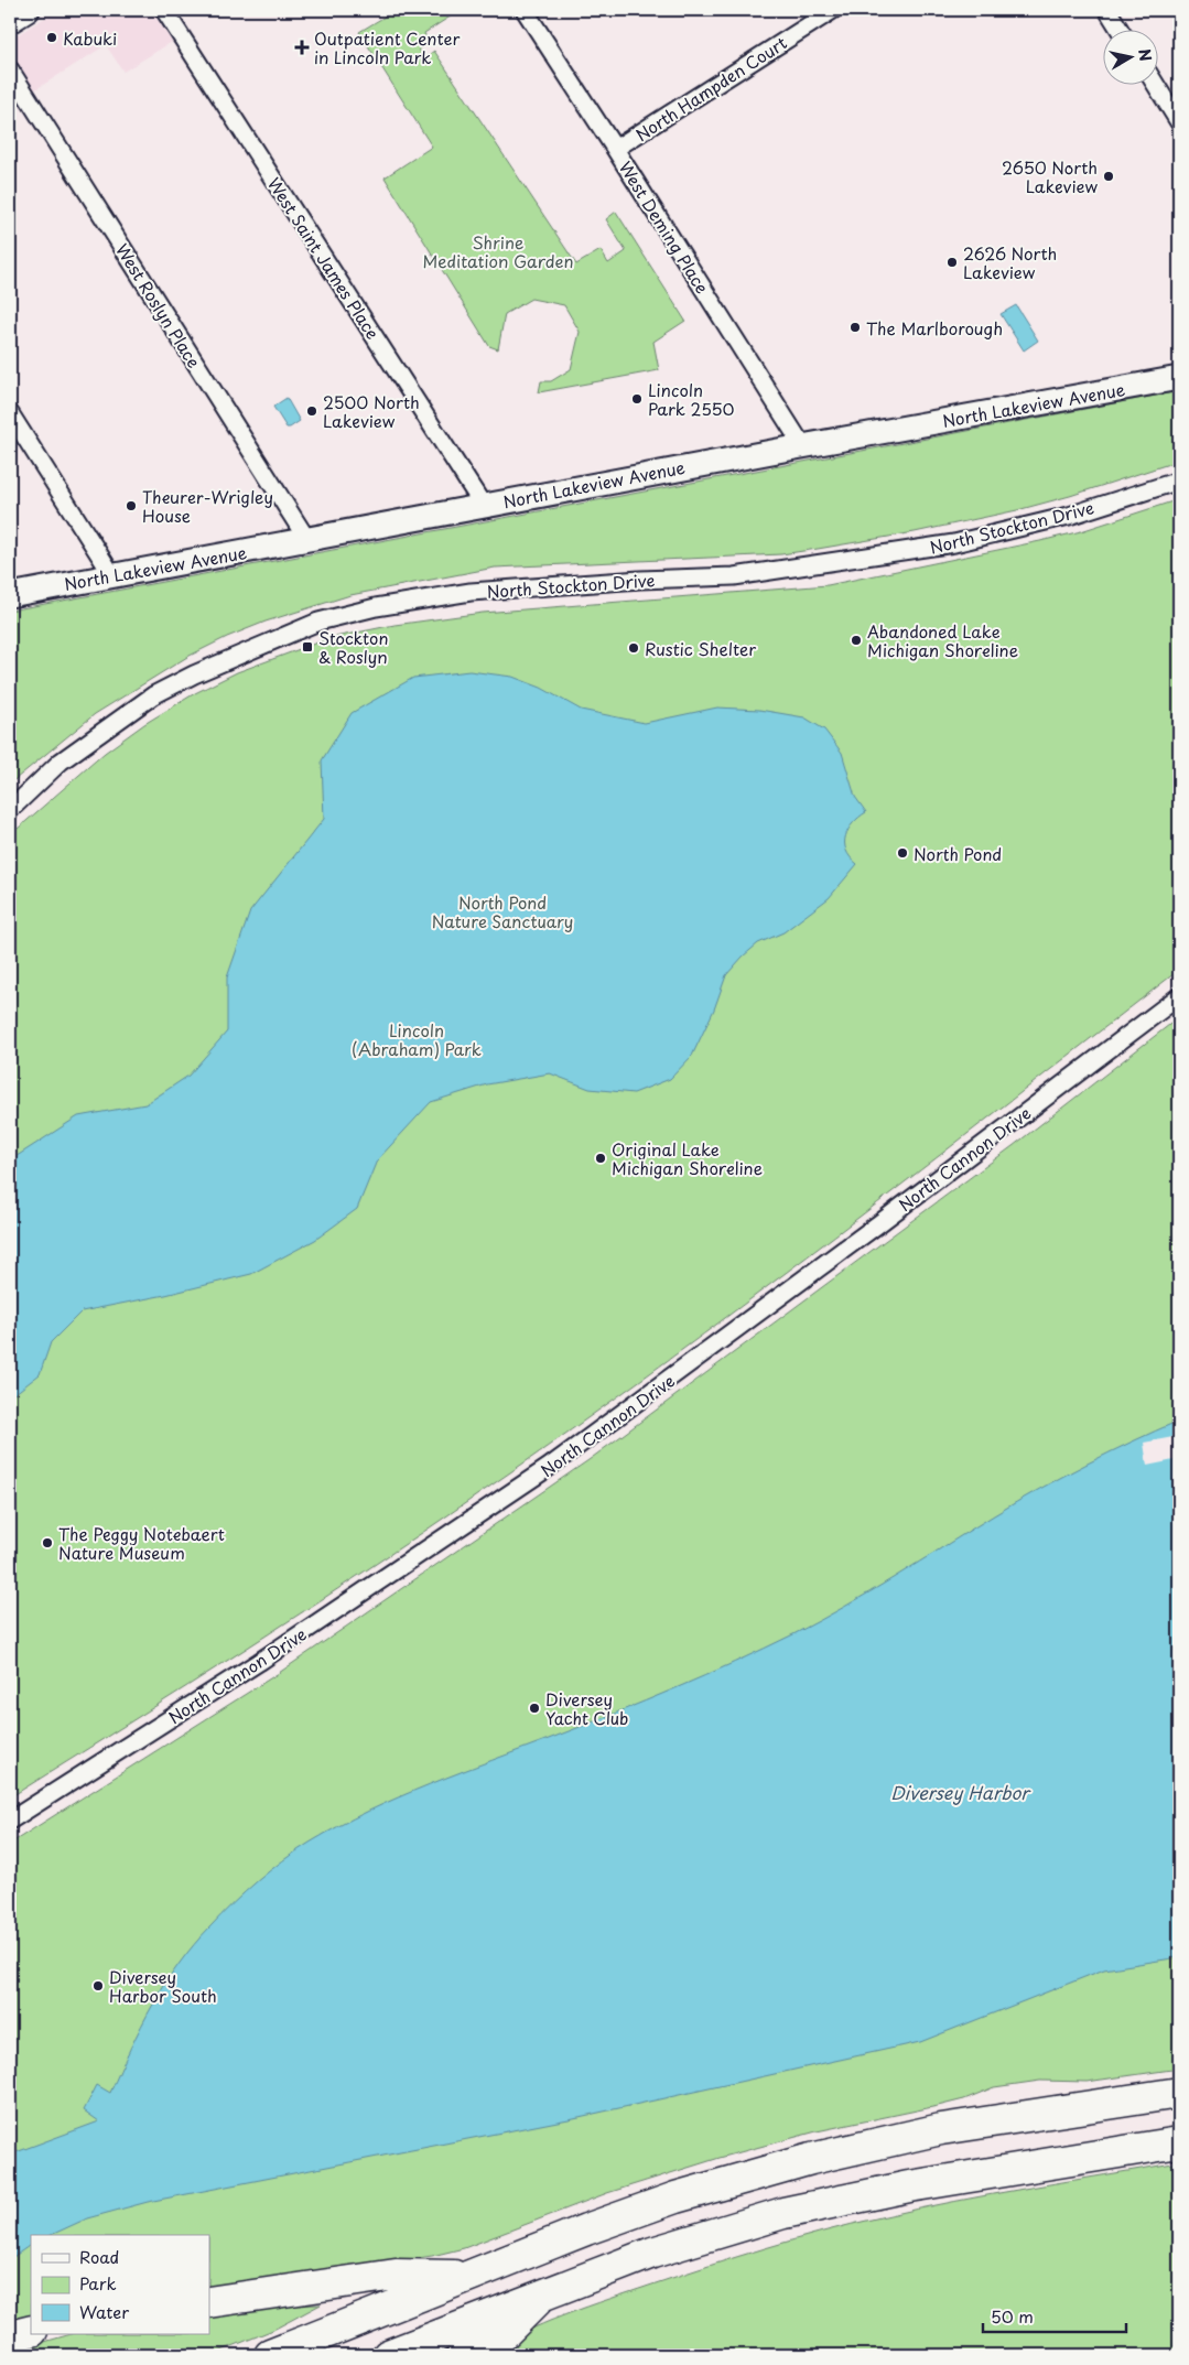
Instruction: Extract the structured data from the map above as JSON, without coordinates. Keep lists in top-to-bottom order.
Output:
{
  "streets": {
    "main road": ["North Lakeview Avenue"],
    "street": [
      "North Hampden Court",
      "West Deming Place",
      "West Saint James Place",
      "West Roslyn Place",
      "North Stockton Drive",
      "North Cannon Drive"
    ]
  },
  "crossings": [
    ["North Hampden Court", "West Deming Place"],
    ["West Deming Place", "North Lakeview Avenue"],
    ["West Saint James Place", "North Lakeview Avenue"],
    ["West Roslyn Place", "North Lakeview Avenue"]
  ],
  "water": ["Diversey Harbor"],
  "parks": ["Shrine Meditation Garden", "North Pond Nature Sanctuary", "Lincoln (Abraham) Park"],
  "places": {
    "other": [
      "Kabuki",
      "2650 North Lakeview",
      "2626 North Lakeview",
      "The Marlborough",
      "Lincoln Park 2550",
      "2500 North Lakeview",
      "Theurer-Wrigley House",
      "Abandoned Lake Michigan Shoreline",
      "Rustic Shelter",
      "North Pond",
      "Original Lake Michigan Shoreline",
      "The Peggy Notebaert Nature Museum",
      "Diversey Yacht Club",
      "Diversey Harbor South"
    ],
    "health": ["Outpatient Center in Lincoln Park"],
    "transit": ["Stockton & Roslyn"]
  },
  "legend": ["Road", "Park", "Water"],
  "scale_bar": "50 m",
  "north": "right"
}
